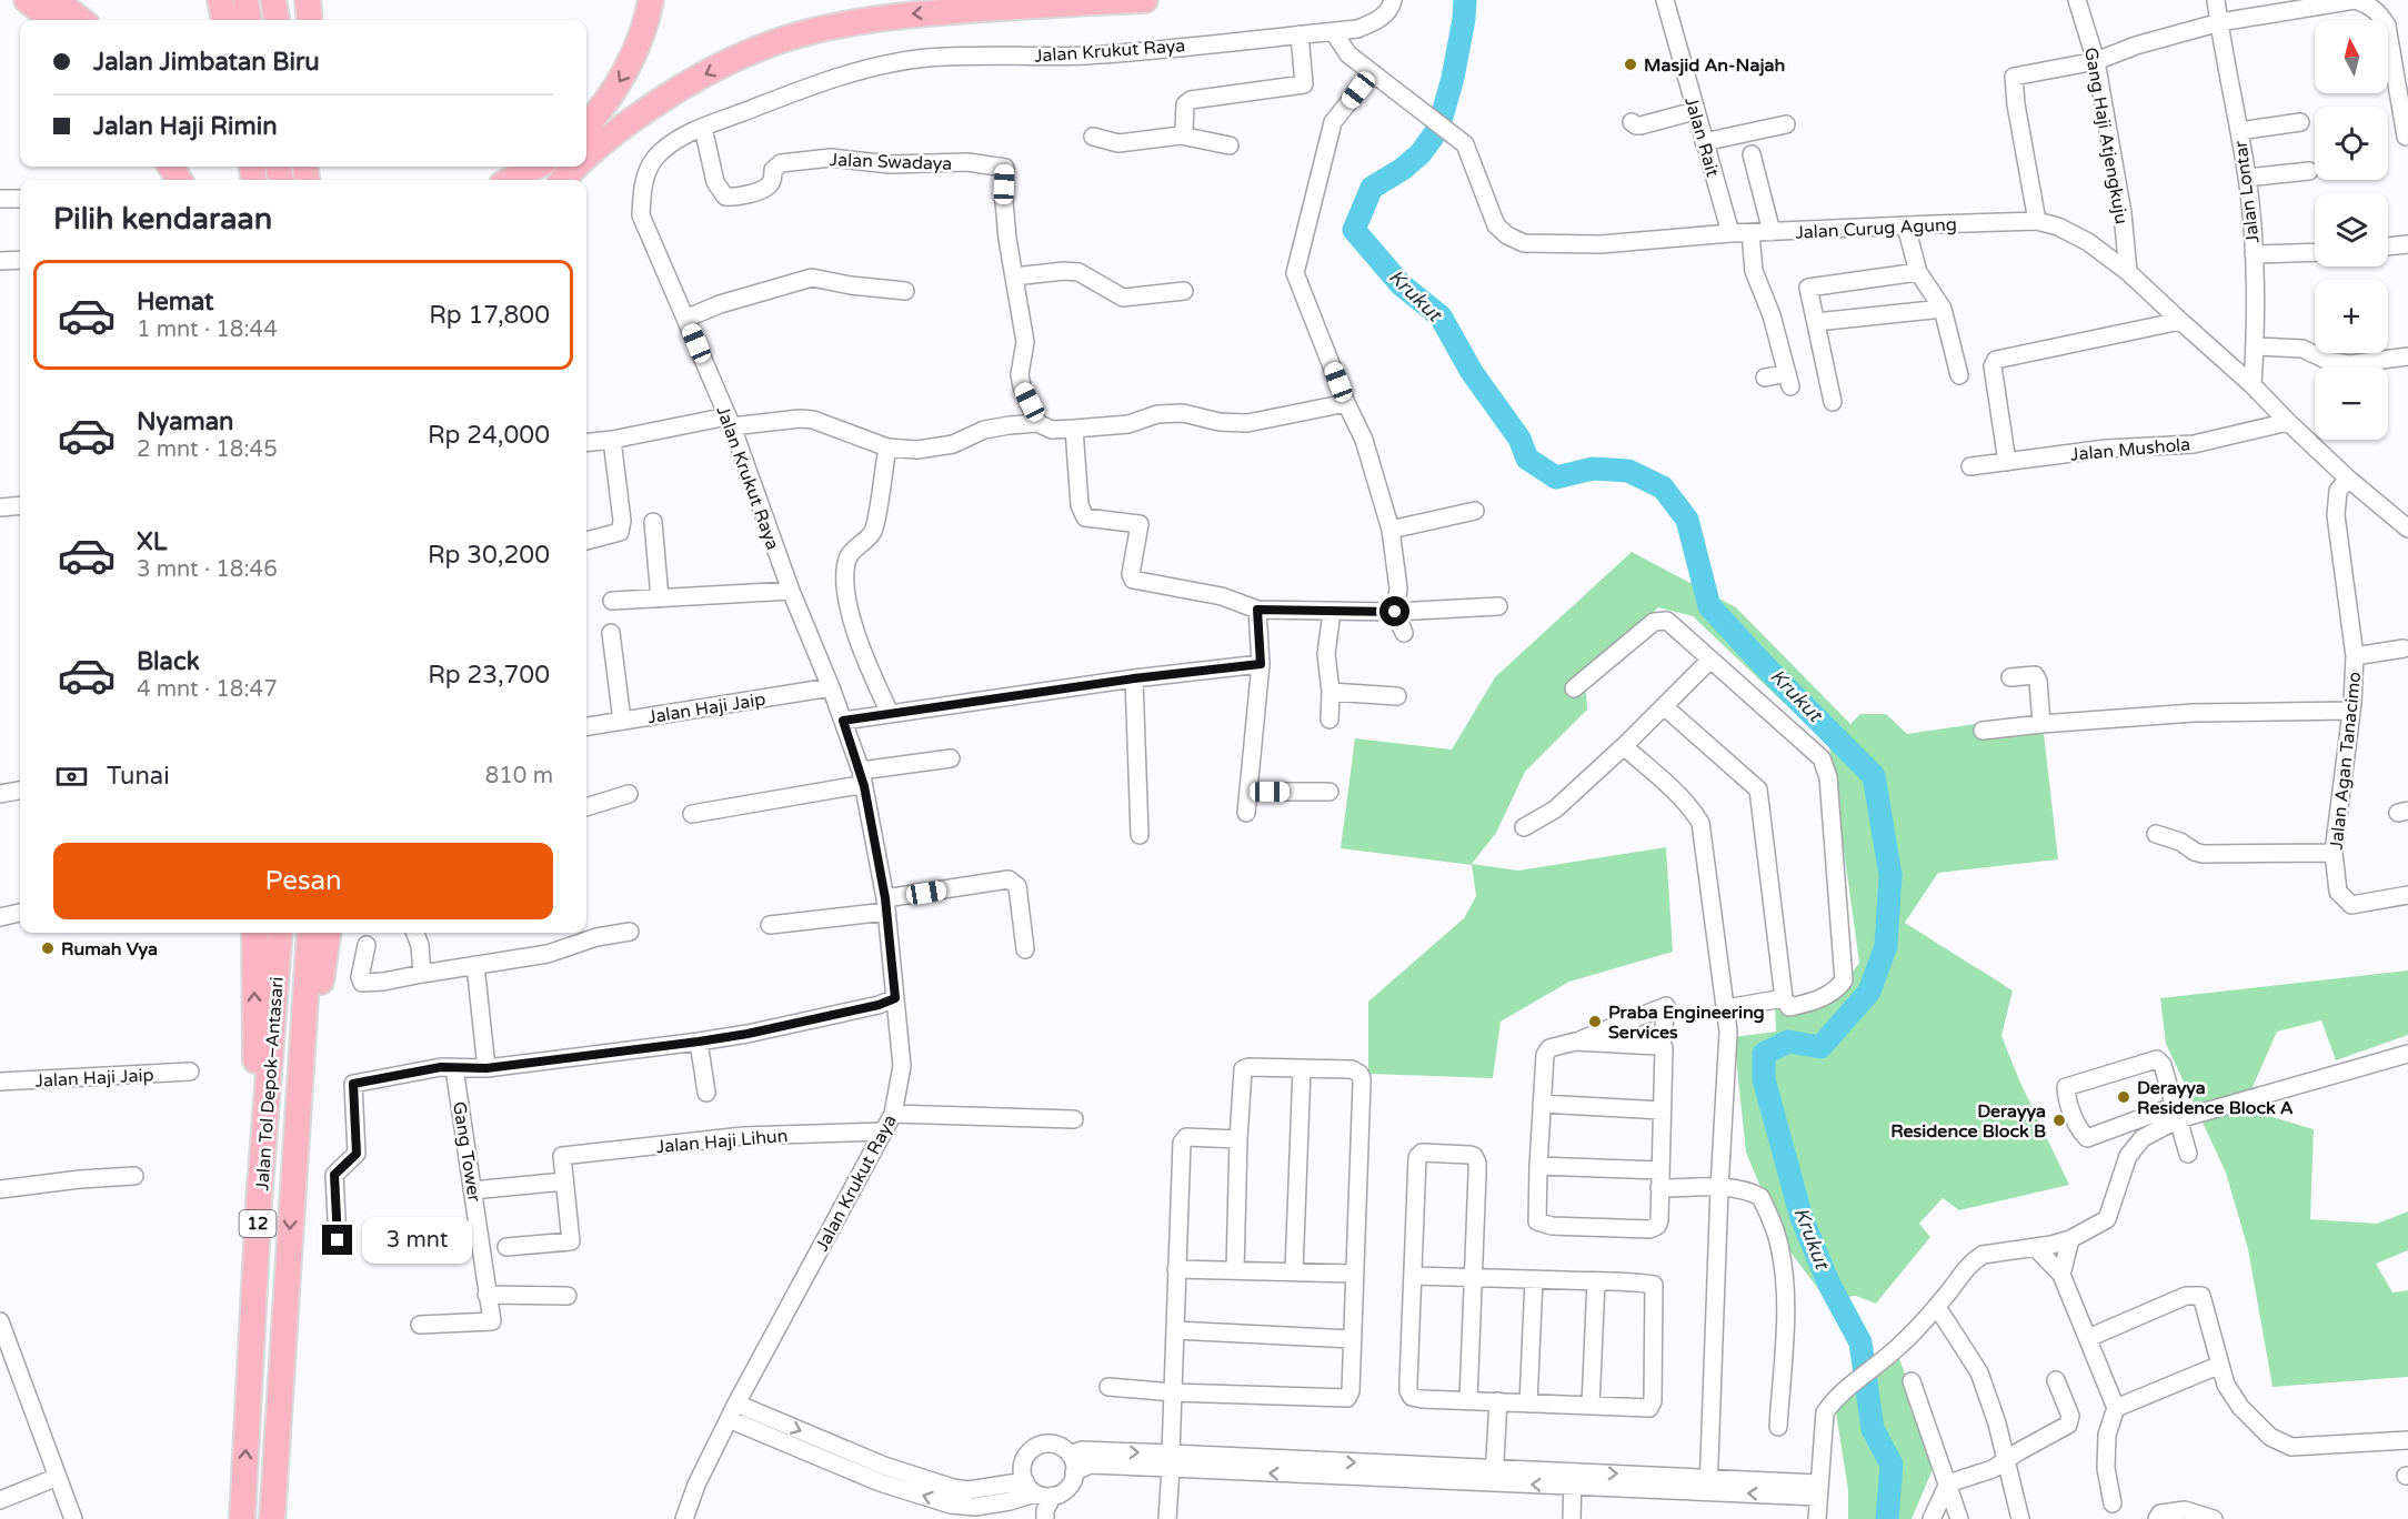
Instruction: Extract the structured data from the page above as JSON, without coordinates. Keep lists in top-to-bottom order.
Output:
{
  "streets": {
    "highway": ["Jalan Tol Depok–Antasari", "12"],
    "street": [
      "Jalan Krukut Raya",
      "Gang Haji Atjengkuju",
      "Jalan Rait",
      "Jalan Swadaya",
      "Jalan Lontar",
      "Jalan Curug Agung",
      "Jalan Mushola",
      "Jalan Haji Jaip",
      "Jalan Agan Tanacimo",
      "Jalan Haji Lihun",
      "Gang Tower"
    ]
  },
  "crossings": [
    ["Jalan Krukut Raya", "Jalan Swadaya"],
    ["Jalan Krukut Raya", "Jalan Curug Agung"],
    ["Jalan Krukut Raya", "Jalan Haji Jaip"],
    ["Jalan Krukut Raya", "Jalan Haji Lihun"],
    ["Gang Haji Atjengkuju", "Jalan Curug Agung"],
    ["Jalan Rait", "Jalan Curug Agung"],
    ["Jalan Lontar", "Jalan Curug Agung"],
    ["Jalan Curug Agung", "Jalan Mushola"],
    ["Jalan Curug Agung", "Jalan Agan Tanacimo"]
  ],
  "water": ["Krukut"],
  "places": [
    "Masjid An-Najah",
    "Rumah Vya",
    "Praba Engineering Services",
    "Derayya Residence Block A",
    "Derayya Residence Block B"
  ],
  "north": "top",
  "page": {
    "map_buttons": ["+", "−"],
    "banner": ["Jalan Jimbatan Biru", "Jalan Haji Rimin"],
    "heading": "Pilih kendaraan",
    "list": [
      {
        "name": "Hemat",
        "note": "1 mnt · 18:44",
        "value": "Rp 17,800"
      },
      {
        "name": "Nyaman",
        "note": "2 mnt · 18:45",
        "value": "Rp 24,000"
      },
      {
        "name": "XL",
        "note": "3 mnt · 18:46",
        "value": "Rp 30,200"
      },
      {
        "name": "Black",
        "note": "4 mnt · 18:47",
        "value": "Rp 23,700"
      }
    ],
    "pay": ["Tunai", "810 m"],
    "buttons": "Pesan",
    "bubble": "3 mnt"
  }
}
